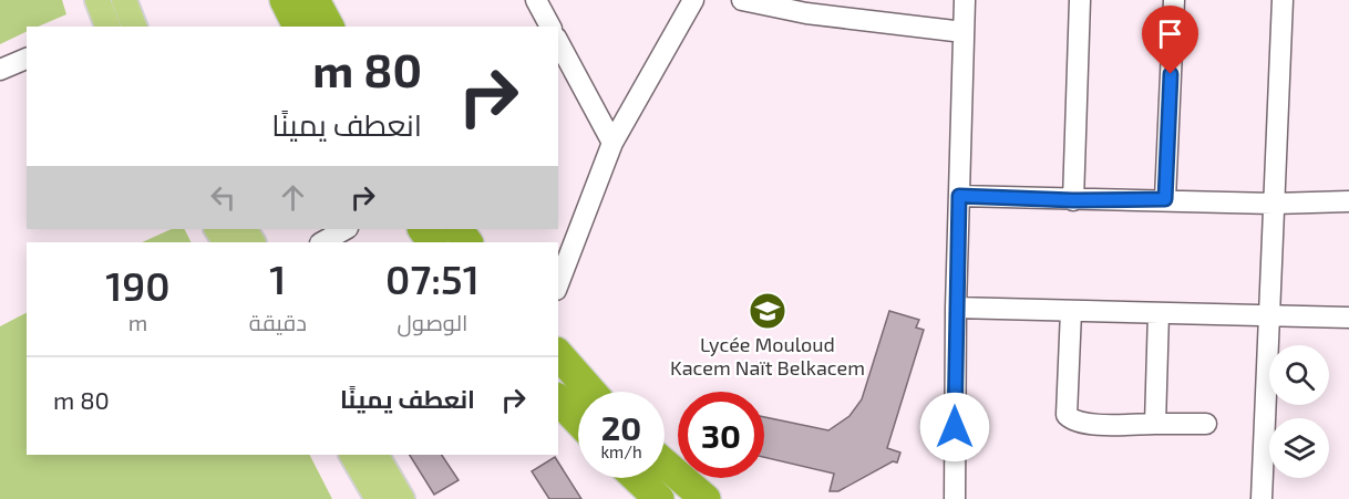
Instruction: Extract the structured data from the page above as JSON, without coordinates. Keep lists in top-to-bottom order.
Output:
{
  "places": {
    "school or university": ["Lycée Mouloud Kacem Naït Belkacem"]
  },
  "page": {
    "turn": ["80 m", "انعطف يمينًا"],
    "eta": [
      "07:51",
      "الوصول",
      "1",
      "دقيقة",
      "190",
      "m"
    ],
    "list": [
      {
        "name": "انعطف يمينًا",
        "value": "80 m"
      }
    ],
    "speed": "20 km/h",
    "limit": "30"
  }
}
